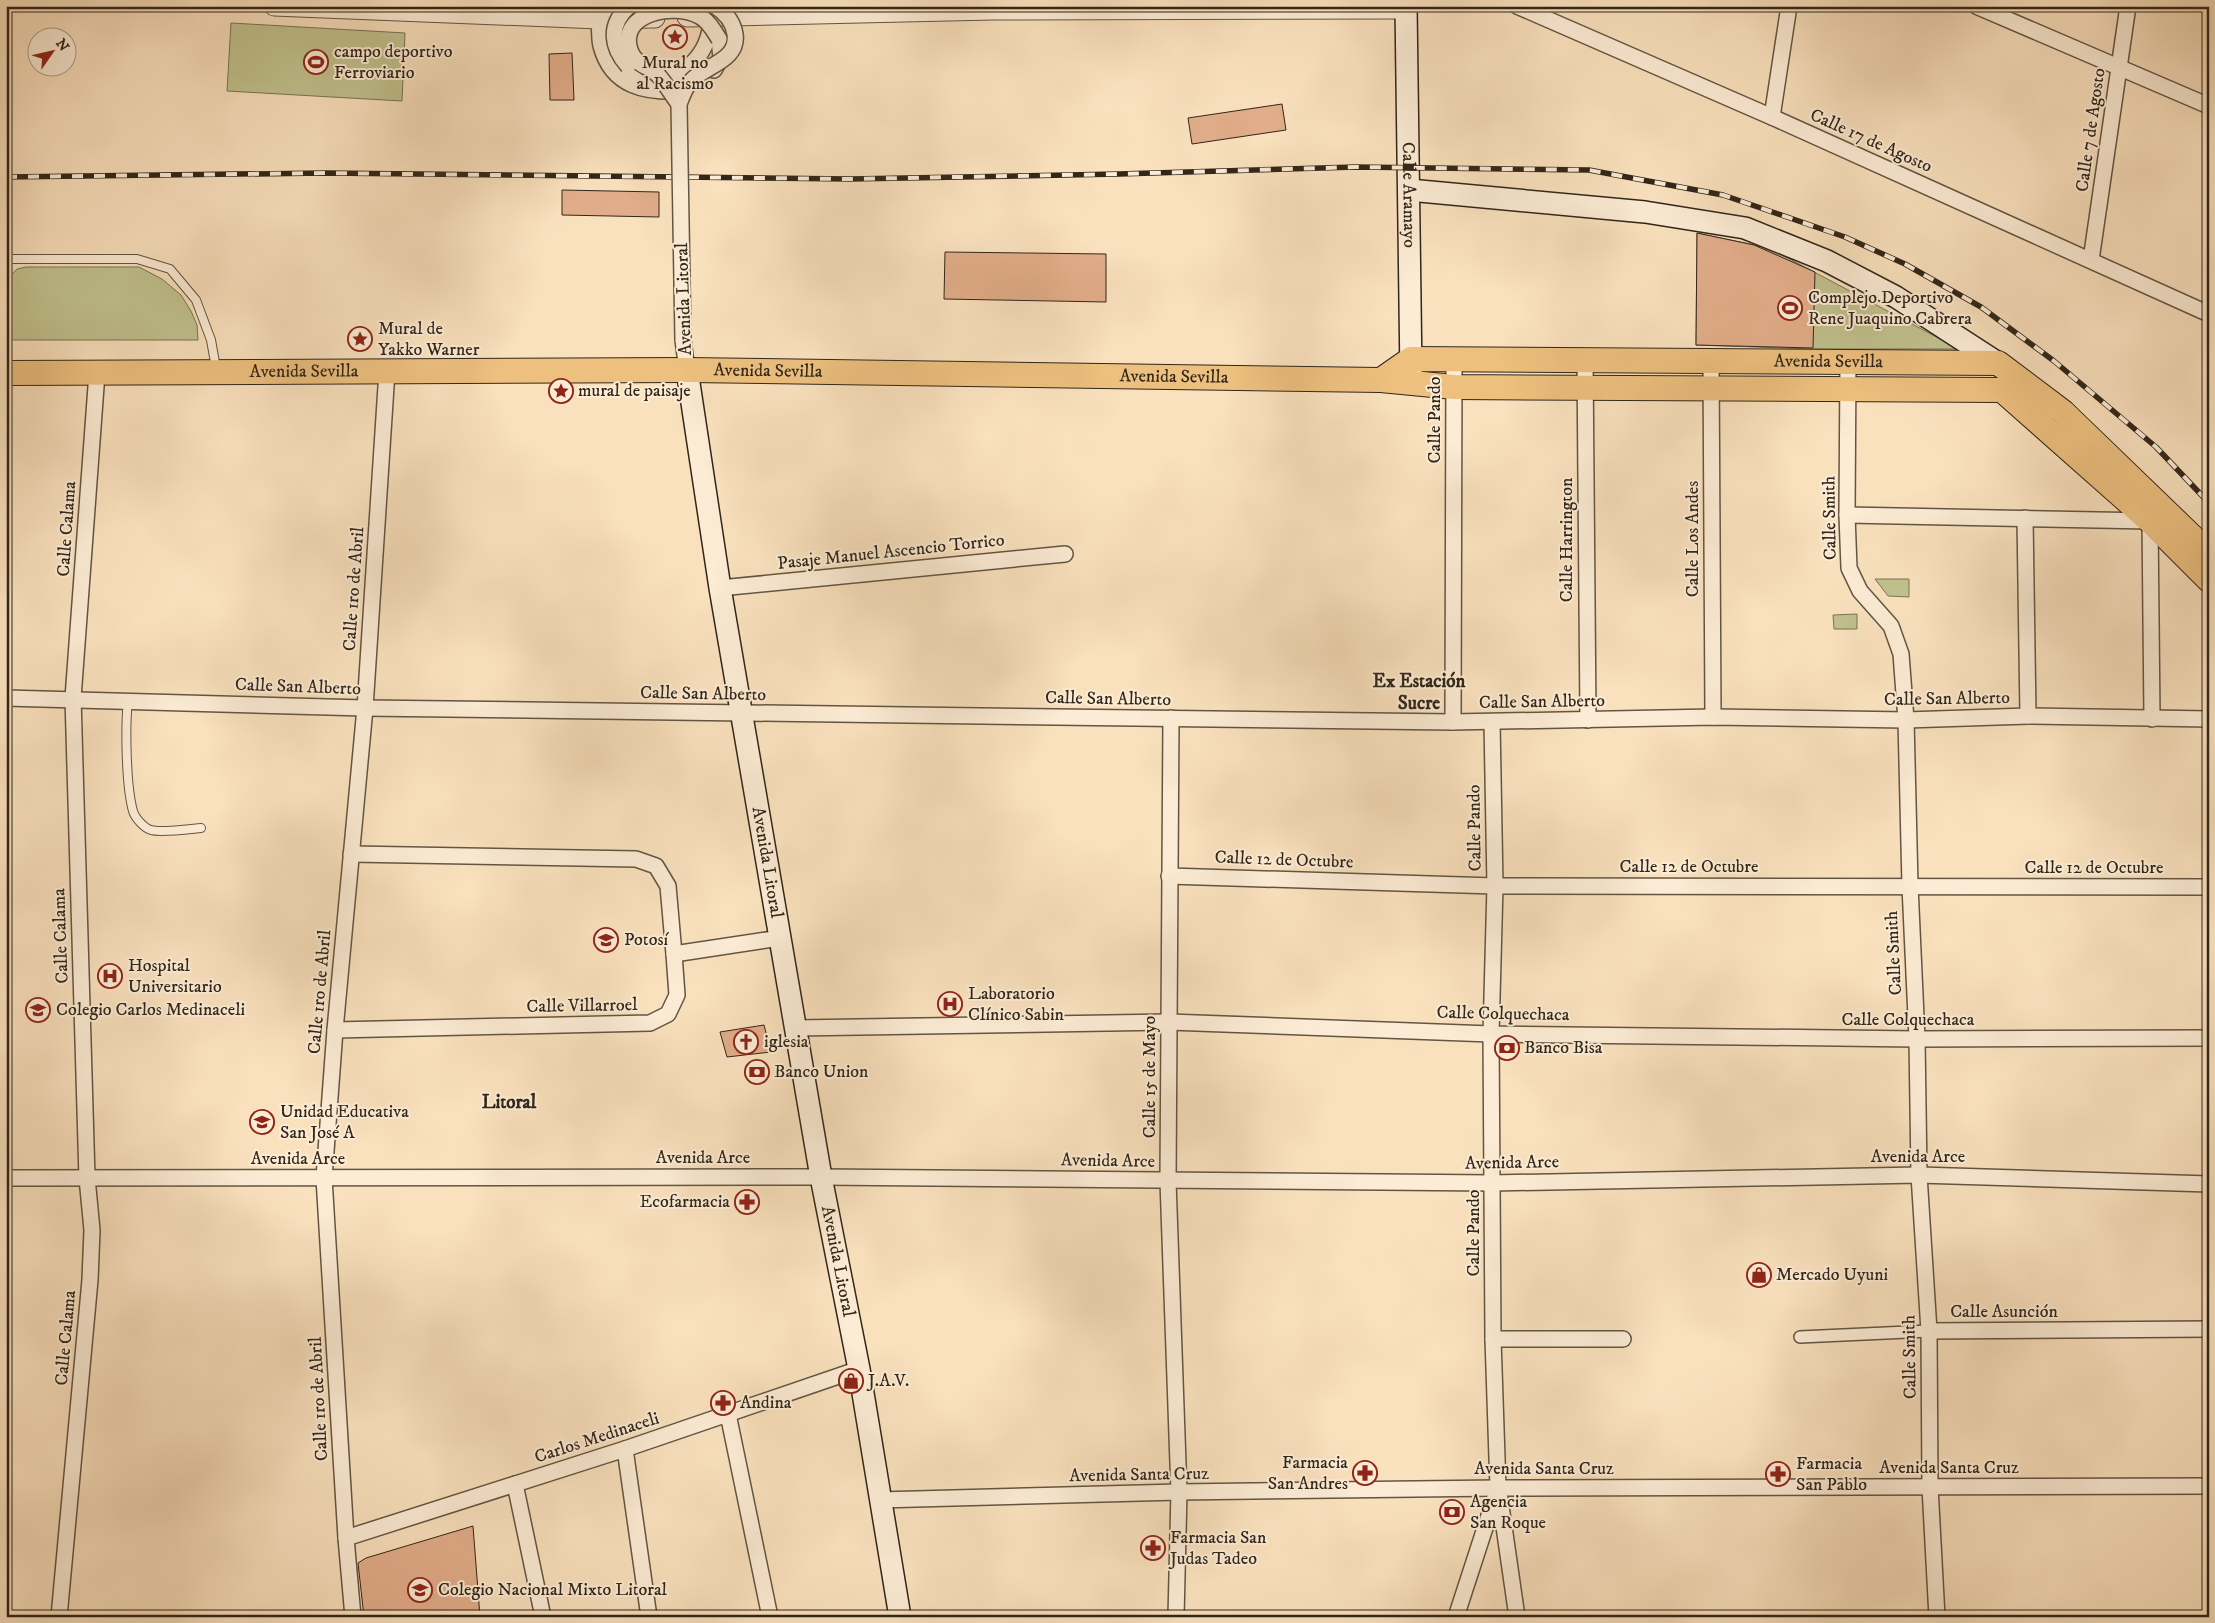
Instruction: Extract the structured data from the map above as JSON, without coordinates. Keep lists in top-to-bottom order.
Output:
{
  "streets": {
    "main road": ["Calle Aramayo", "Avenida Litoral", "Avenida Sevilla"],
    "street": [
      "Calle 7 de Agosto",
      "Calle 17 de Agosto",
      "Calle Pando",
      "Calle Smith",
      "Calle Calama",
      "Calle Los Andes",
      "Calle Harrington",
      "Pasaje Manuel Ascencio Torrico",
      "Calle 1ro de Abril",
      "Calle San Alberto",
      "Calle 12 de Octubre",
      "Calle Villarroel",
      "Calle Colquechaca",
      "Calle 15 de Mayo",
      "Avenida Arce",
      "Calle Asunción",
      "Carlos Medinaceli",
      "Avenida Santa Cruz"
    ]
  },
  "crossings": [
    ["Calle 7 de Agosto", "Calle 17 de Agosto"],
    ["Calle Aramayo", "Avenida Sevilla"],
    ["Avenida Litoral", "Avenida Sevilla"],
    ["Avenida Litoral", "Pasaje Manuel Ascencio Torrico"],
    ["Avenida Litoral", "Calle San Alberto"],
    ["Avenida Litoral", "Calle Colquechaca"],
    ["Avenida Litoral", "Avenida Arce"],
    ["Avenida Litoral", "Carlos Medinaceli"],
    ["Avenida Litoral", "Avenida Santa Cruz"],
    ["Avenida Sevilla", "Calle Pando"],
    ["Avenida Sevilla", "Calle Smith"],
    ["Avenida Sevilla", "Calle Calama"],
    ["Avenida Sevilla", "Calle Los Andes"],
    ["Avenida Sevilla", "Calle Harrington"],
    ["Avenida Sevilla", "Calle 1ro de Abril"],
    ["Calle Pando", "Calle San Alberto"],
    ["Calle Pando", "Calle 12 de Octubre"],
    ["Calle Pando", "Calle Colquechaca"],
    ["Calle Pando", "Avenida Arce"],
    ["Calle Pando", "Avenida Santa Cruz"],
    ["Calle Smith", "Calle San Alberto"],
    ["Calle Smith", "Calle 12 de Octubre"],
    ["Calle Smith", "Calle Colquechaca"],
    ["Calle Smith", "Avenida Arce"],
    ["Calle Smith", "Calle Asunción"],
    ["Calle Smith", "Avenida Santa Cruz"],
    ["Calle Calama", "Calle San Alberto"],
    ["Calle Calama", "Avenida Arce"],
    ["Calle Los Andes", "Calle San Alberto"],
    ["Calle Harrington", "Calle San Alberto"],
    ["Calle 1ro de Abril", "Calle San Alberto"],
    ["Calle 1ro de Abril", "Calle Villarroel"],
    ["Calle 1ro de Abril", "Avenida Arce"],
    ["Calle 1ro de Abril", "Carlos Medinaceli"],
    ["Calle San Alberto", "Calle 15 de Mayo"],
    ["Calle 12 de Octubre", "Calle 15 de Mayo"],
    ["Calle Colquechaca", "Calle 15 de Mayo"],
    ["Calle 15 de Mayo", "Avenida Arce"],
    ["Calle 15 de Mayo", "Avenida Santa Cruz"]
  ],
  "districts": ["Ex Estación Sucre", "Litoral"],
  "places": {
    "place": ["Mural no al Racismo", "Mural de Yakko Warner", "mural de paisaje"],
    "sports": ["campo deportivo Ferroviario", "Complejo Deportivo Rene Juaquino Cabrera"],
    "school or university": [
      "Potosí",
      "Colegio Carlos Medinaceli",
      "Unidad Educativa San José A",
      "Colegio Nacional Mixto Litoral"
    ],
    "hospital": ["Hospital Universitario", "Laboratorio Clínico Sabin"],
    "church": ["iglesia"],
    "bank": ["Banco Bisa", "Banco Union", "Agencia San Roque"],
    "pharmacy": [
      "Ecofarmacia",
      "Andina",
      "Farmacia San Andres",
      "Farmacia San Pablo",
      "Farmacia San Judas Tadeo"
    ],
    "shop": ["Mercado Uyuni", "J.A.V."]
  },
  "north": "top right"
}
